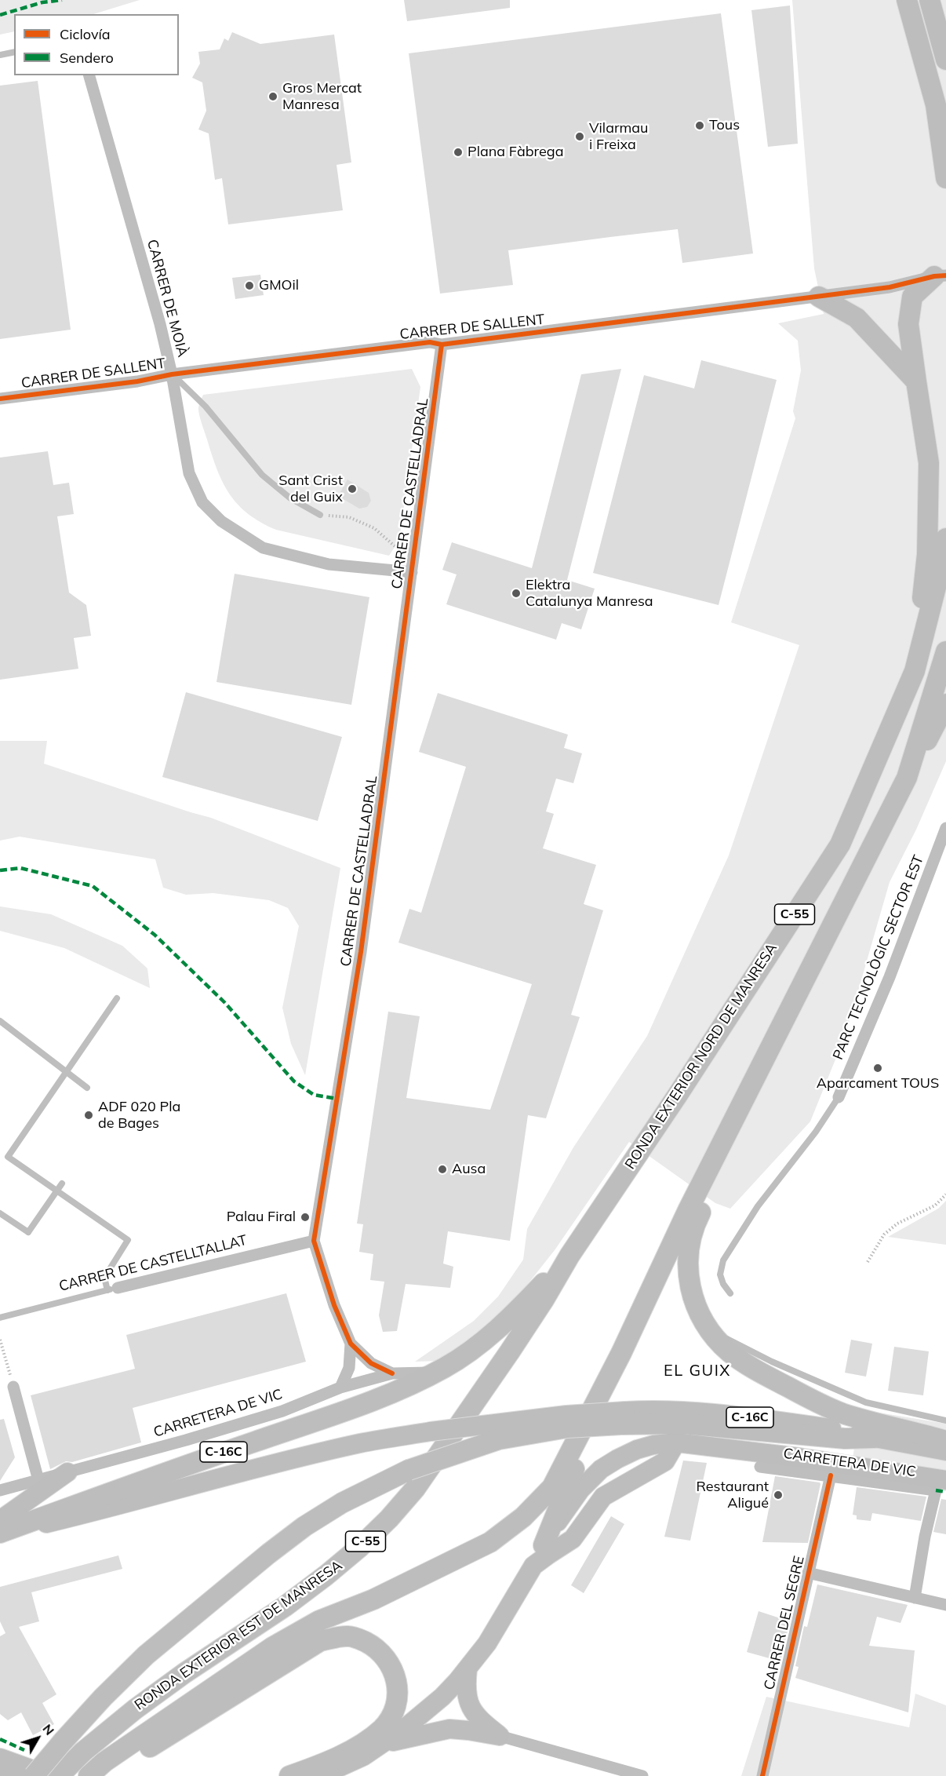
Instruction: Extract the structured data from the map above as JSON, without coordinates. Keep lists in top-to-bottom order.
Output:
{
  "streets": {
    "highway": [
      "C-55",
      "RONDA EXTERIOR NORD DE MANRESA",
      "C-16C",
      "RONDA EXTERIOR EST DE MANRESA"
    ],
    "street": [
      "CARRER DE MOIÀ",
      "CARRER DE SALLENT",
      "CARRER DE CASTELLADRAL",
      "PARC TECNOLÒGIC SECTOR EST",
      "CARRER DE CASTELLTALLAT",
      "CARRETERA DE VIC",
      "CARRER DEL SEGRE"
    ]
  },
  "crossings": [
    ["CARRER DE MOIÀ", "CARRER DE SALLENT"],
    ["CARRER DE MOIÀ", "CARRER DE CASTELLADRAL"],
    ["CARRER DE SALLENT", "CARRER DE CASTELLADRAL"],
    ["CARRER DE CASTELLADRAL", "CARRER DE CASTELLTALLAT"],
    ["CARRER DE CASTELLADRAL", "CARRETERA DE VIC"],
    ["C-55", "RONDA EXTERIOR EST DE MANRESA"],
    ["RONDA EXTERIOR NORD DE MANRESA", "C-16C"],
    ["RONDA EXTERIOR NORD DE MANRESA", "RONDA EXTERIOR EST DE MANRESA"],
    ["CARRETERA DE VIC", "C-16C"],
    ["CARRETERA DE VIC", "CARRER DEL SEGRE"],
    ["C-16C", "RONDA EXTERIOR EST DE MANRESA"]
  ],
  "districts": ["EL GUIX"],
  "places": [
    "Gros Mercat Manresa",
    "Tous",
    "Vilarmau i Freixa",
    "Plana Fàbrega",
    "GMOil",
    "Sant Crist del Guix",
    "Elektra Catalunya Manresa",
    "Aparcament TOUS",
    "ADF 020 Pla de Bages",
    "Ausa",
    "Palau Firal",
    "Restaurant Aligué"
  ],
  "legend": ["Ciclovía", "Sendero"],
  "north": "top right"
}
